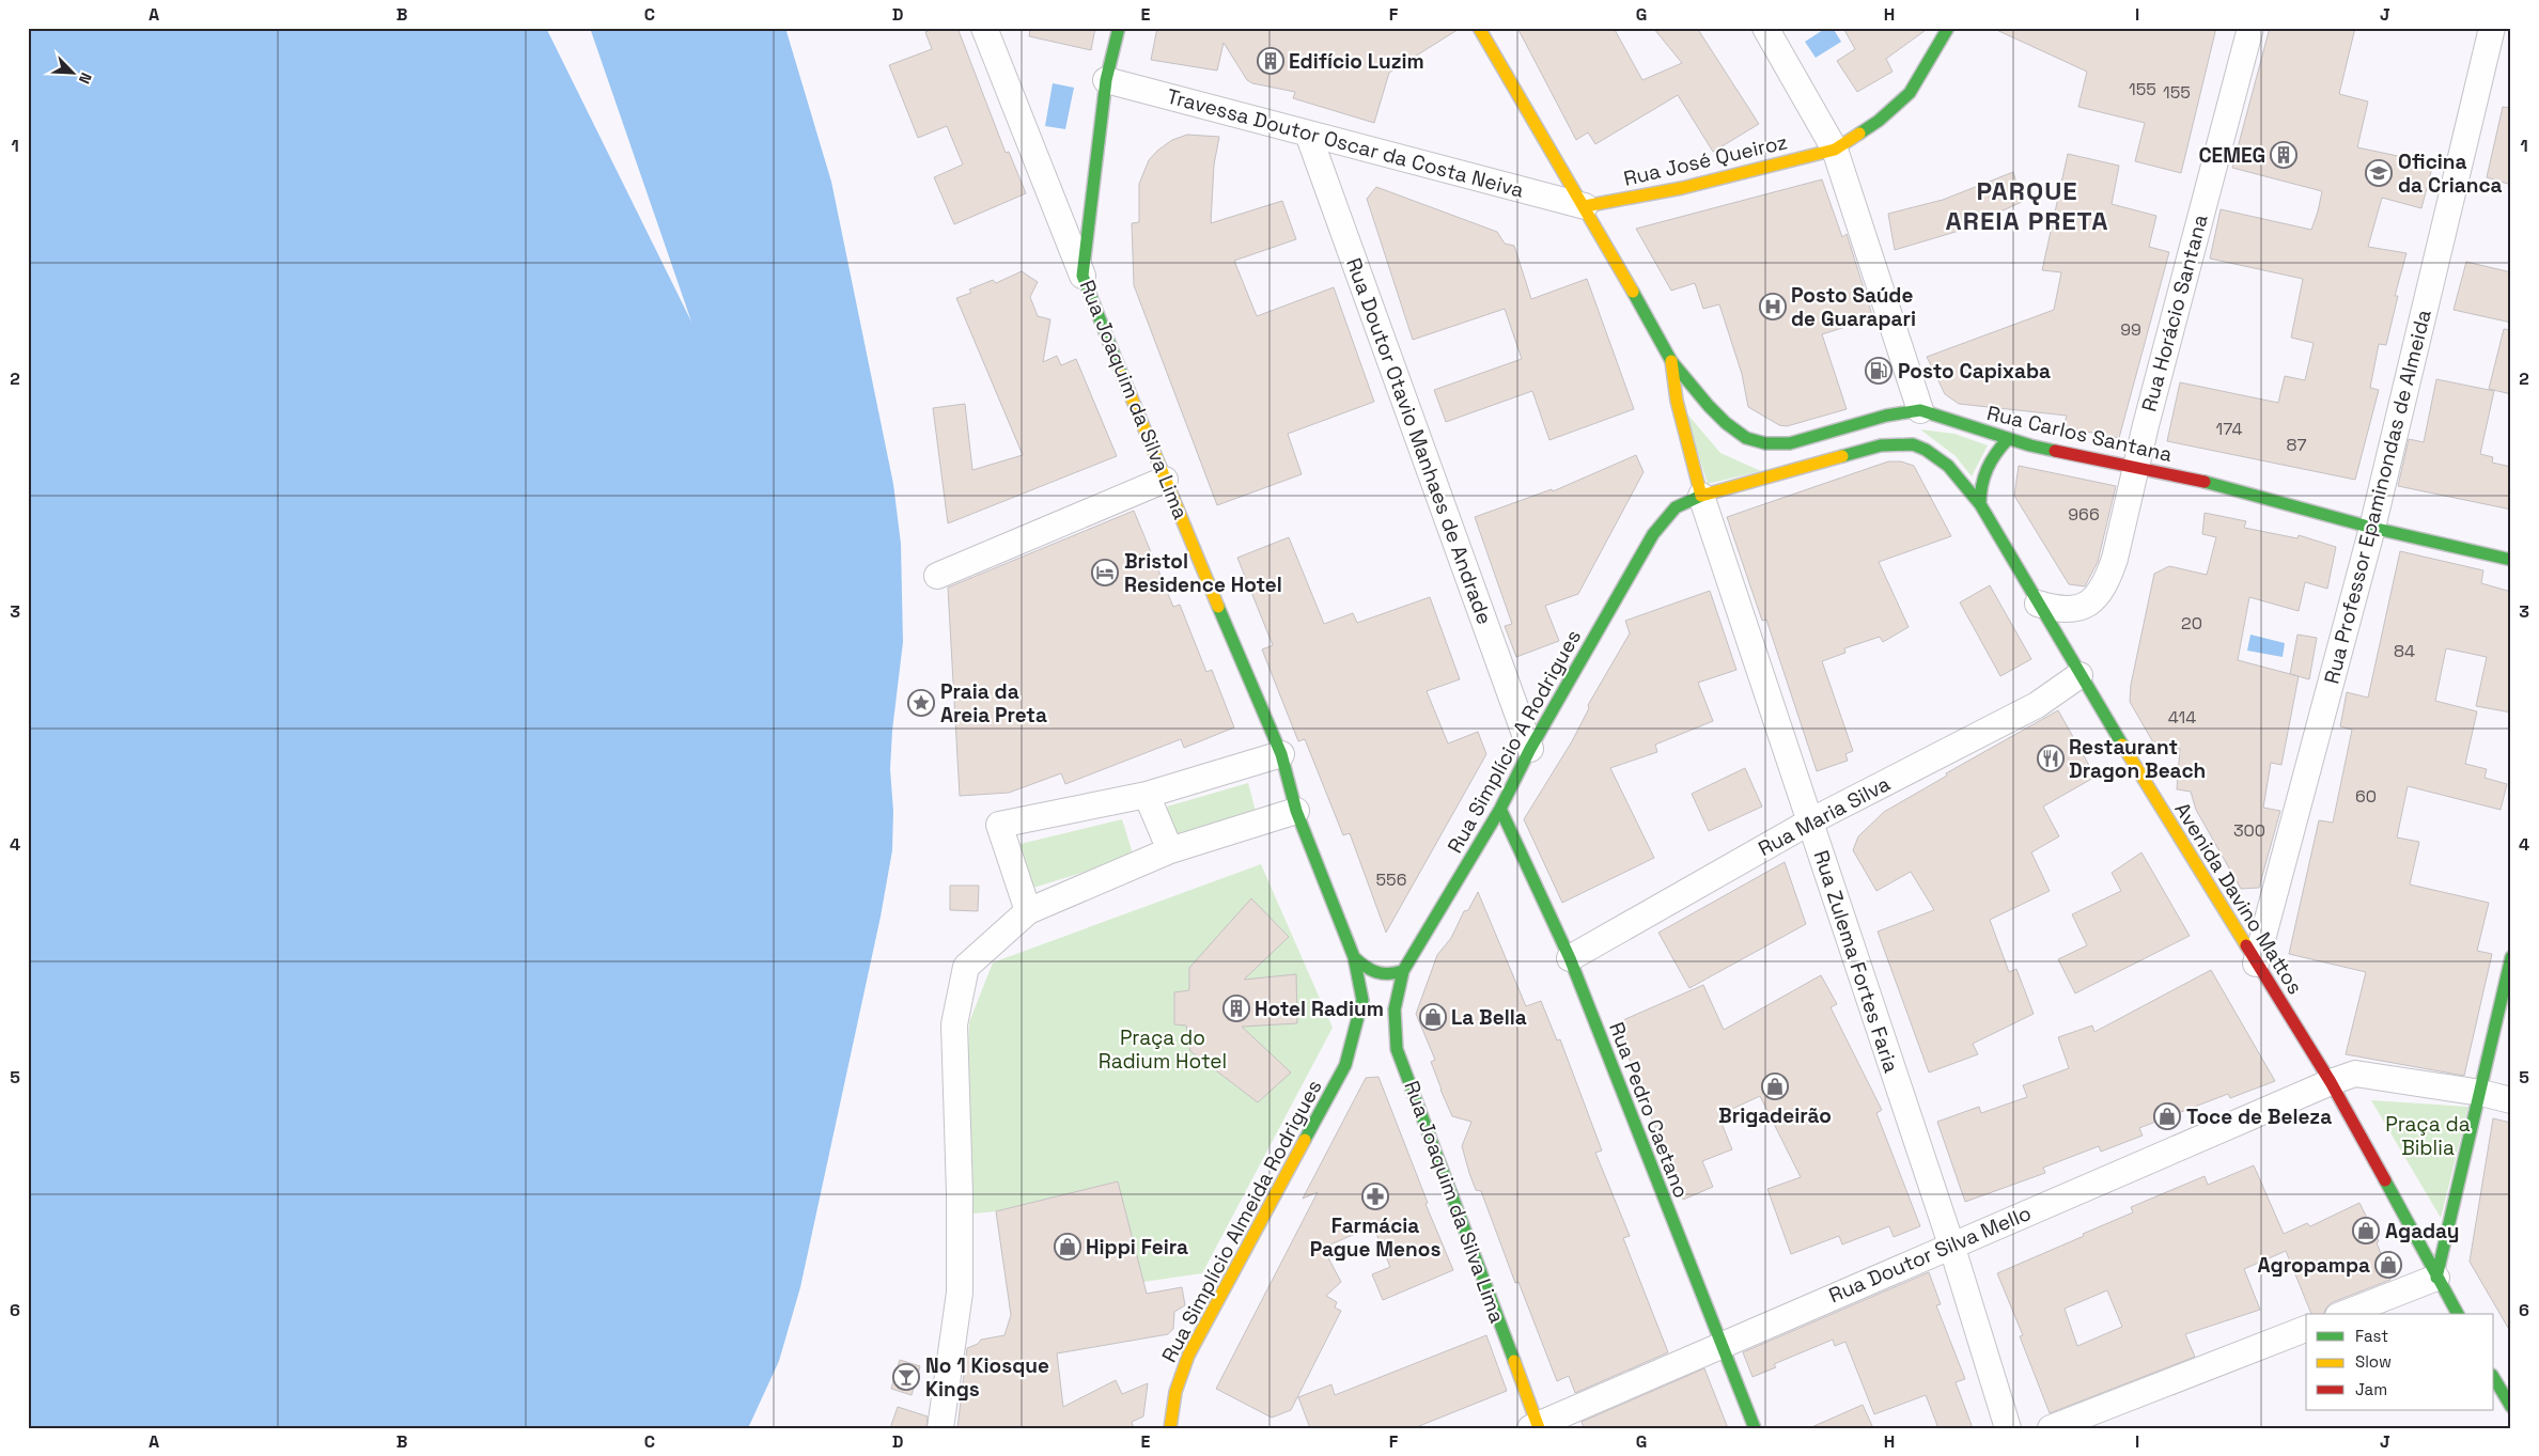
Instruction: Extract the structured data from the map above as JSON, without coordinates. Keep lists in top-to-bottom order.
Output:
{
  "streets": {
    "street": [
      "Travessa Doutor Oscar da Costa Neiva",
      "Rua José Queiroz",
      "Rua Horácio Santana",
      "Rua Joaquim da Silva Lima",
      "Rua Carlos Santana",
      "Rua Doutor Otavio Manhaes de Andrade",
      "Rua Professor Epaminondas de Almeida",
      "Rua Simplício A Rodrigues",
      "Rua Maria Silva",
      "Avenida Davino Mattos",
      "Rua Zulema Fortes Faria",
      "Rua Pedro Caetano",
      "Rua Simplício Almeida Rodrigues",
      "Rua Doutor Silva Mello"
    ]
  },
  "crossings": [
    ["Travessa Doutor Oscar da Costa Neiva", "Rua José Queiroz"],
    ["Travessa Doutor Oscar da Costa Neiva", "Rua Joaquim da Silva Lima"],
    ["Travessa Doutor Oscar da Costa Neiva", "Rua Carlos Santana"],
    ["Travessa Doutor Oscar da Costa Neiva", "Rua Doutor Otavio Manhaes de Andrade"],
    ["Rua José Queiroz", "Rua Carlos Santana"],
    ["Rua Horácio Santana", "Rua Carlos Santana"],
    ["Rua Horácio Santana", "Avenida Davino Mattos"],
    ["Rua Joaquim da Silva Lima", "Rua Simplício A Rodrigues"],
    ["Rua Joaquim da Silva Lima", "Rua Simplício Almeida Rodrigues"],
    ["Rua Joaquim da Silva Lima", "Rua Doutor Silva Mello"],
    ["Rua Carlos Santana", "Rua Professor Epaminondas de Almeida"],
    ["Rua Carlos Santana", "Rua Simplício A Rodrigues"],
    ["Rua Carlos Santana", "Rua Zulema Fortes Faria"],
    ["Rua Doutor Otavio Manhaes de Andrade", "Rua Simplício A Rodrigues"],
    ["Rua Professor Epaminondas de Almeida", "Avenida Davino Mattos"],
    ["Rua Simplício A Rodrigues", "Rua Zulema Fortes Faria"],
    ["Rua Simplício A Rodrigues", "Rua Pedro Caetano"],
    ["Rua Maria Silva", "Avenida Davino Mattos"],
    ["Rua Maria Silva", "Rua Zulema Fortes Faria"],
    ["Rua Maria Silva", "Rua Pedro Caetano"],
    ["Avenida Davino Mattos", "Rua Doutor Silva Mello"],
    ["Rua Zulema Fortes Faria", "Rua Doutor Silva Mello"],
    ["Rua Pedro Caetano", "Rua Doutor Silva Mello"]
  ],
  "districts": ["PARQUE AREIA PRETA"],
  "parks": ["Praça do Radium Hotel", "Praça da Biblia"],
  "places": {
    "building": ["Edifício Luzim", "CEMEG", "Hotel Radium"],
    "school or university": ["Oficina da Crianca"],
    "hospital": ["Posto Saúde de Guarapari"],
    "fuel station": ["Posto Capixaba"],
    "hotel": ["Bristol Residence Hotel"],
    "place": ["Praia da Areia Preta"],
    "restaurant": ["Restaurant Dragon Beach"],
    "shop": [
      "La Bella",
      "Brigadeirão",
      "Toce de Beleza",
      "Agaday",
      "Hippi Feira",
      "Agropampa"
    ],
    "pharmacy": ["Farmácia Pague Menos"],
    "bar": ["No 1 Kiosque Kings"]
  },
  "house_numbers": [
    "155",
    "155",
    "99",
    "174",
    "87",
    "966",
    "20",
    "84",
    "414",
    "60",
    "300",
    "556"
  ],
  "legend": ["Fast", "Slow", "Jam"],
  "north": "bottom right",
  "grid": {
    "columns": [
      "A",
      "B",
      "C",
      "D",
      "E",
      "F",
      "G",
      "H",
      "I",
      "J"
    ],
    "rows": [
      "1",
      "2",
      "3",
      "4",
      "5",
      "6"
    ]
  }
}
